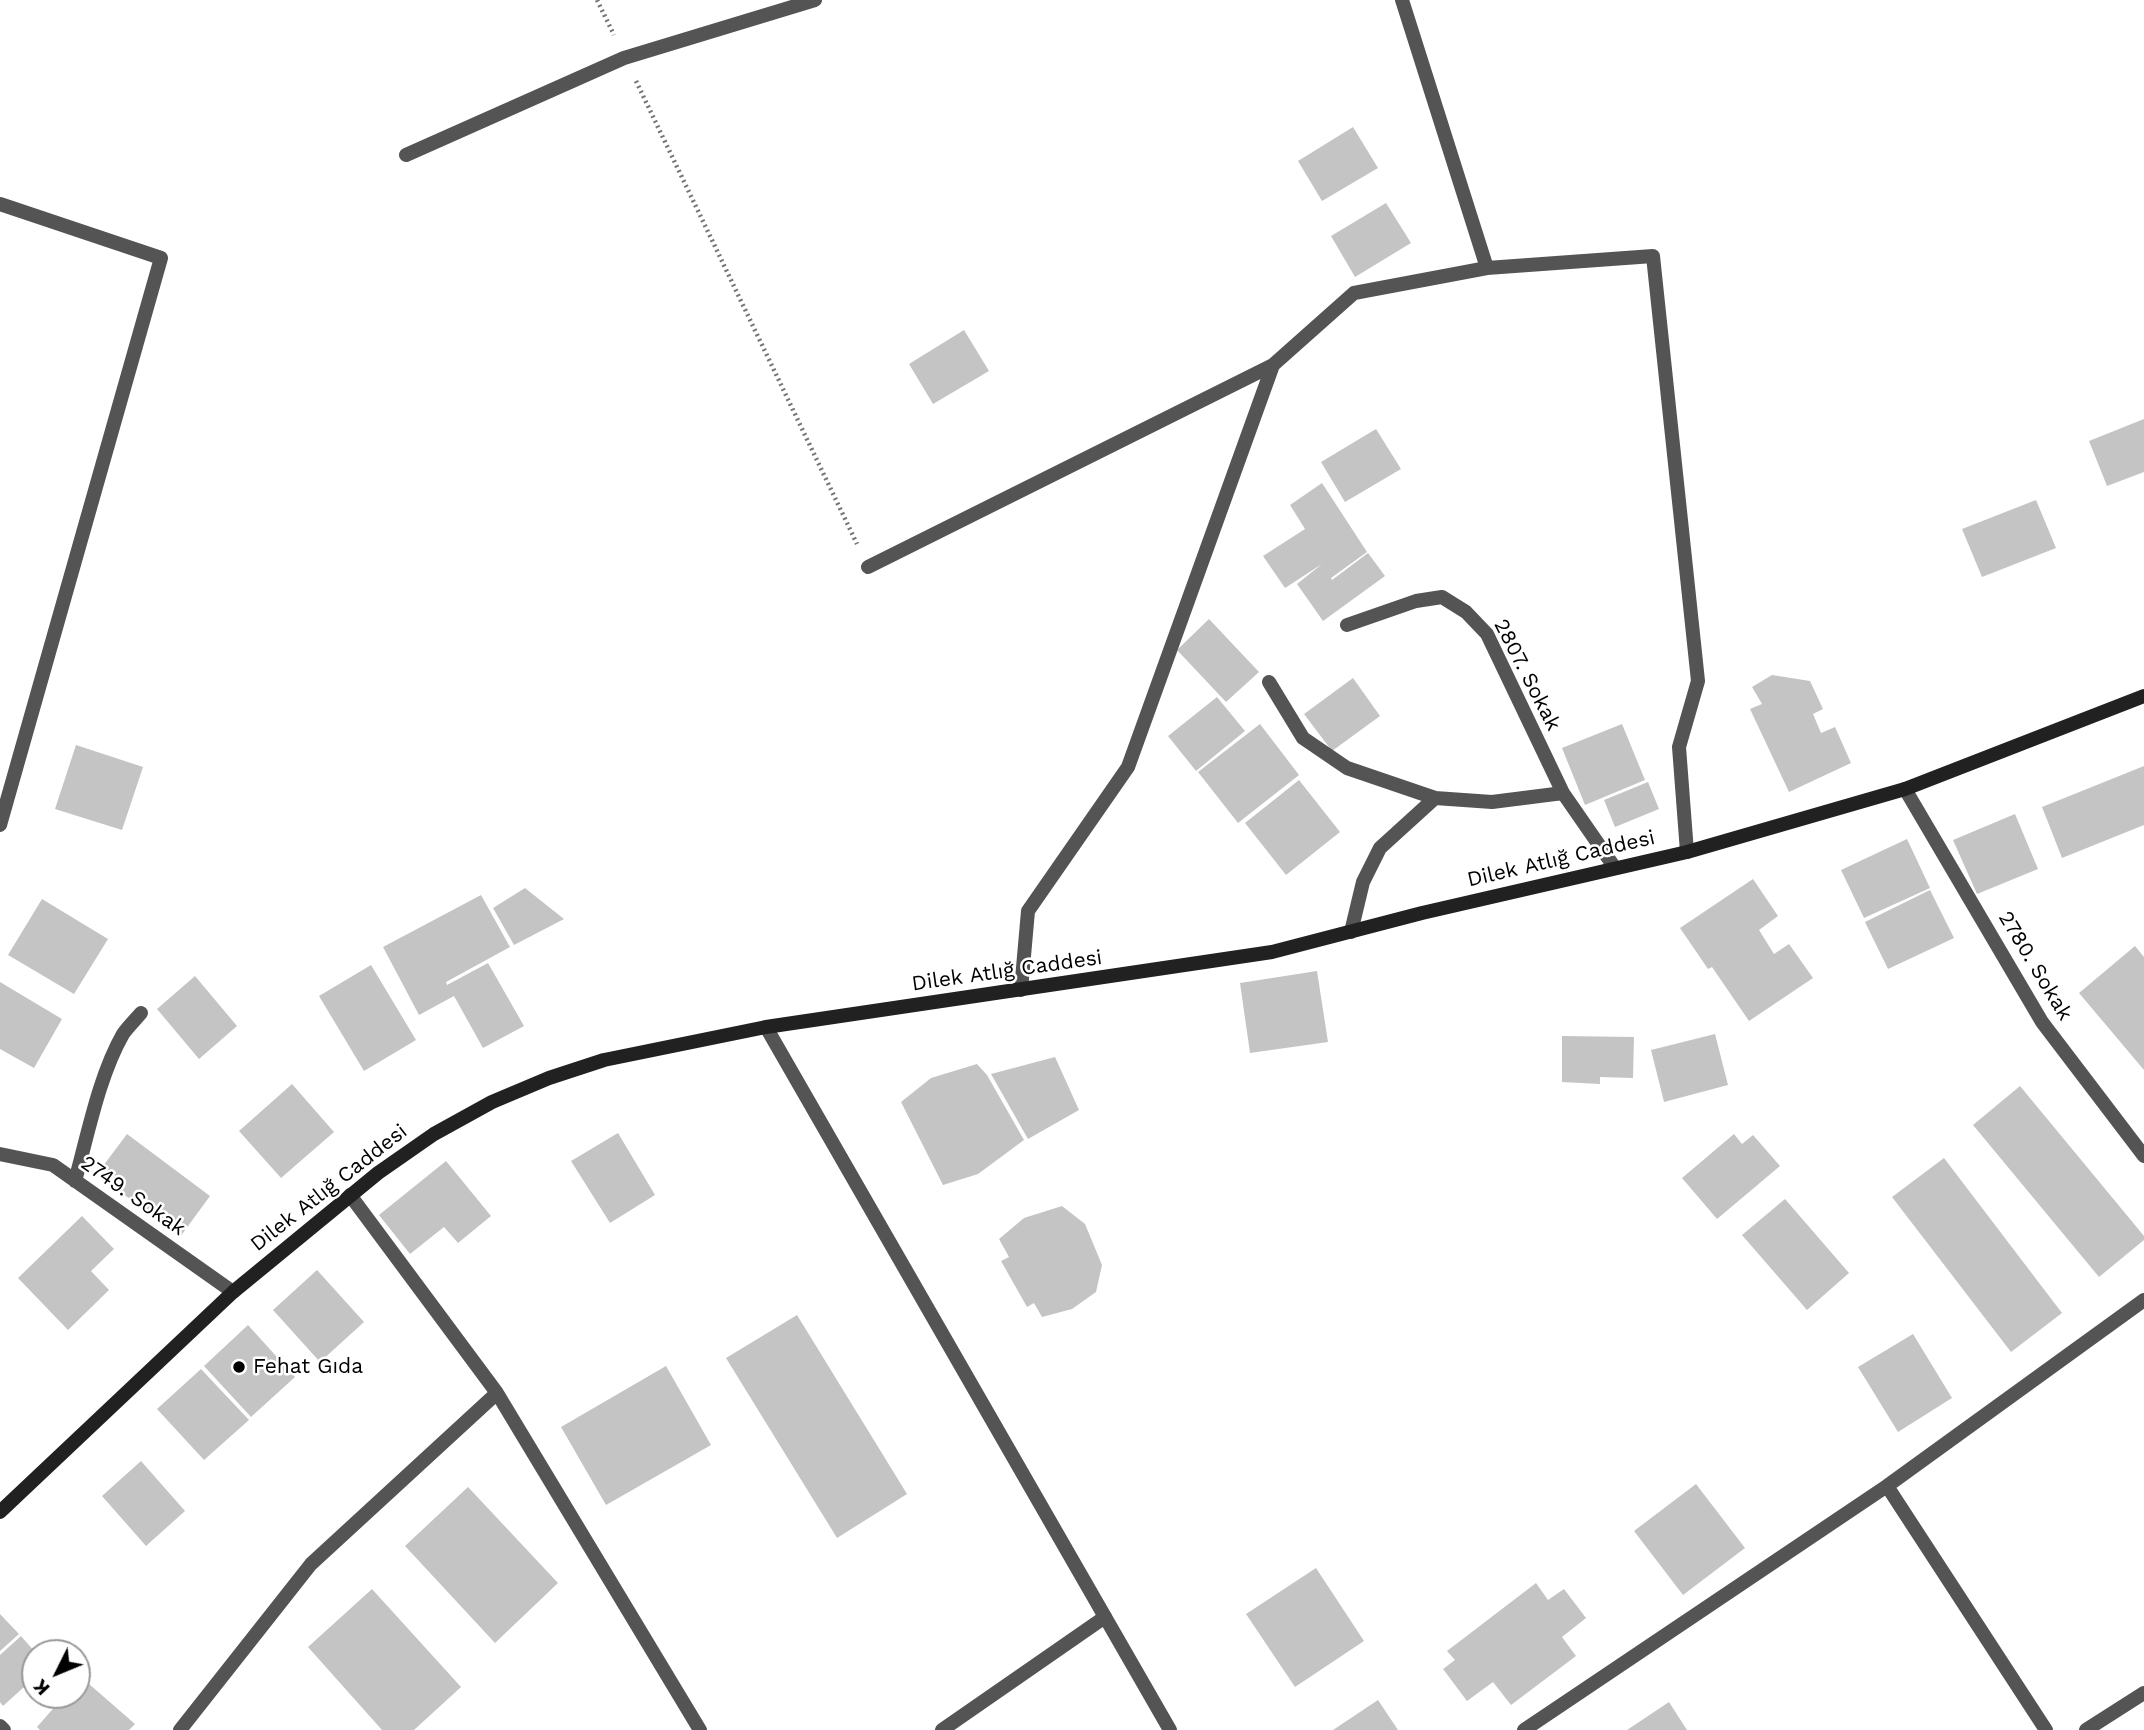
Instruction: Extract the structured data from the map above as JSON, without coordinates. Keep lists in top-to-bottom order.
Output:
{
  "streets": {
    "main road": ["Dilek Atlığ Caddesi"],
    "street": ["2807. Sokak", "2780. Sokak", "2749. Sokak"]
  },
  "crossings": [
    ["2807. Sokak", "Dilek Atlığ Caddesi"],
    ["Dilek Atlığ Caddesi", "2780. Sokak"],
    ["Dilek Atlığ Caddesi", "2749. Sokak"]
  ],
  "places": ["Fehat Gıda"],
  "north": "bottom left"
}
